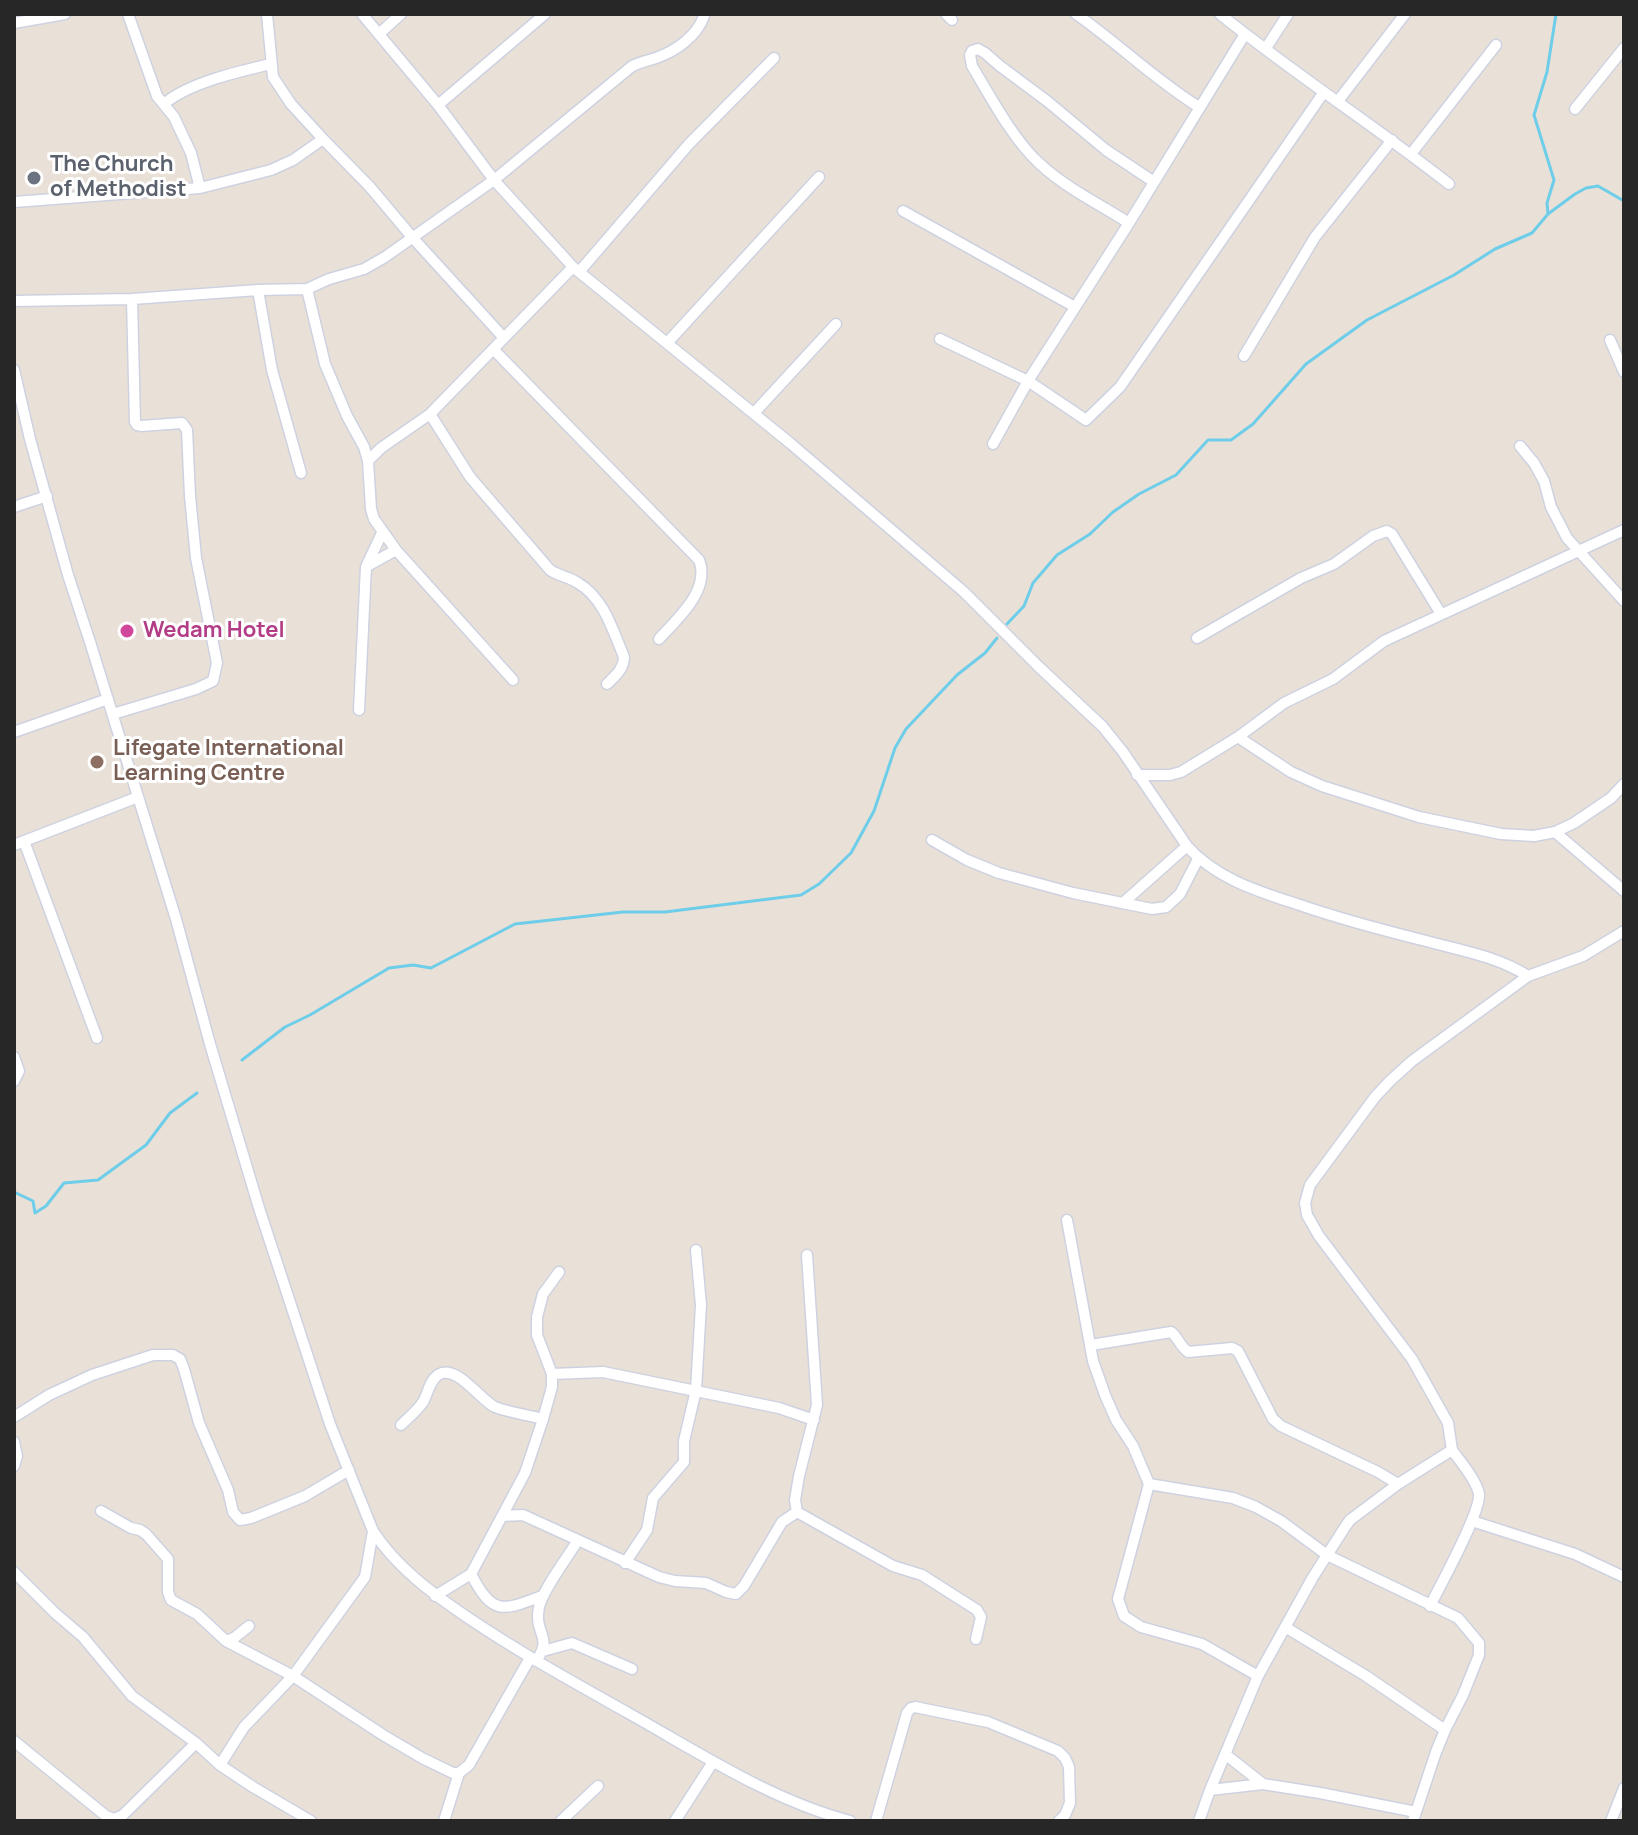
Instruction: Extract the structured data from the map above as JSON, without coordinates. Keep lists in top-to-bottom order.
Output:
{
  "places": ["The Church of Methodist", "Wedam Hotel", "Lifegate International Learning Centre"]
}
